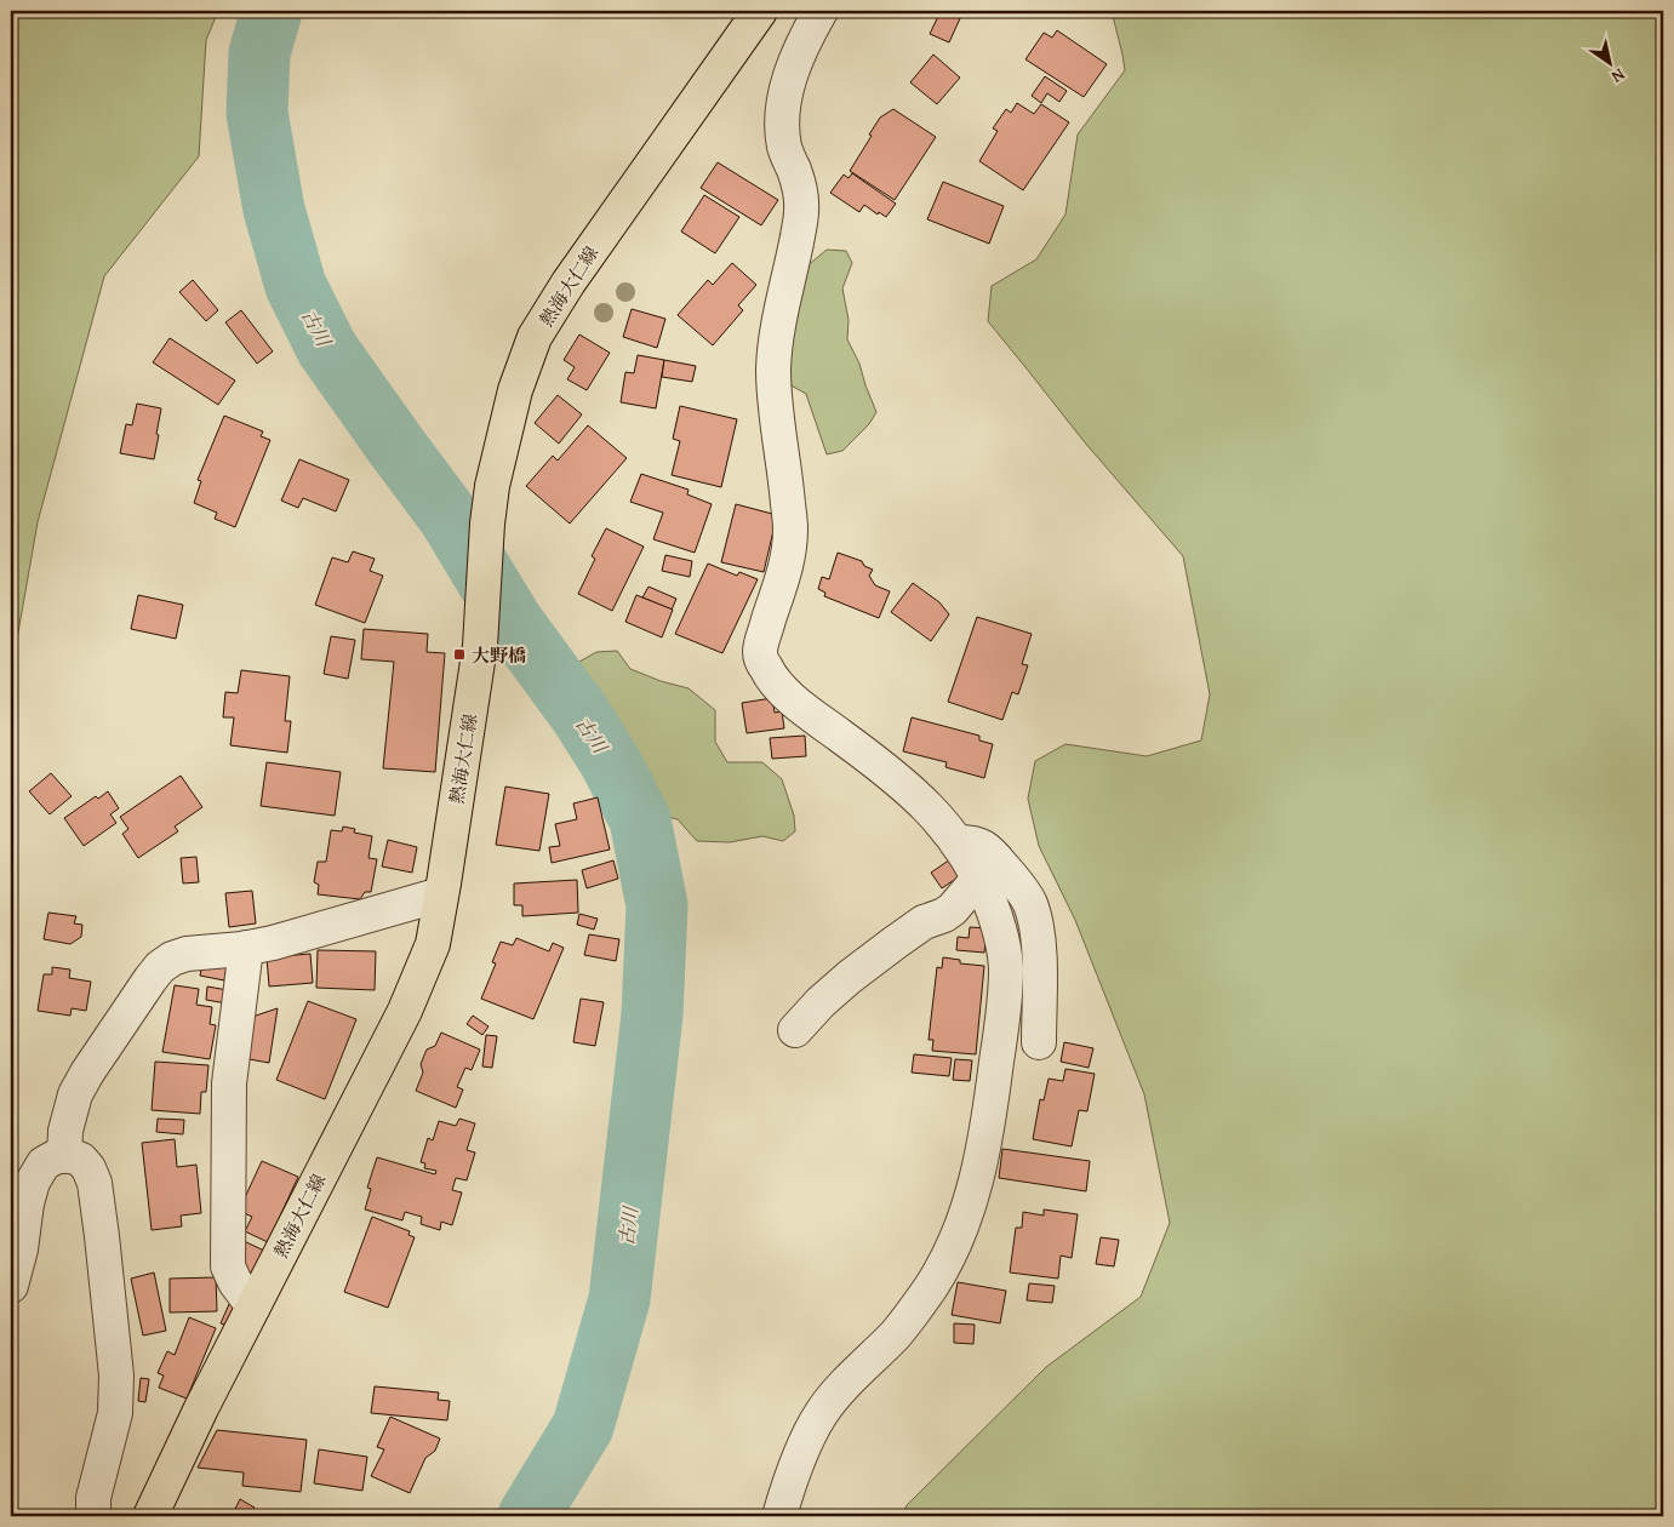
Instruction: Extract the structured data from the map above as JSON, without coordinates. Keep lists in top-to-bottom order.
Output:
{
  "streets": {
    "main road": ["熱海大仁線"]
  },
  "water": ["古川"],
  "places": {
    "transit": ["大野橋"]
  },
  "north": "bottom right"
}
